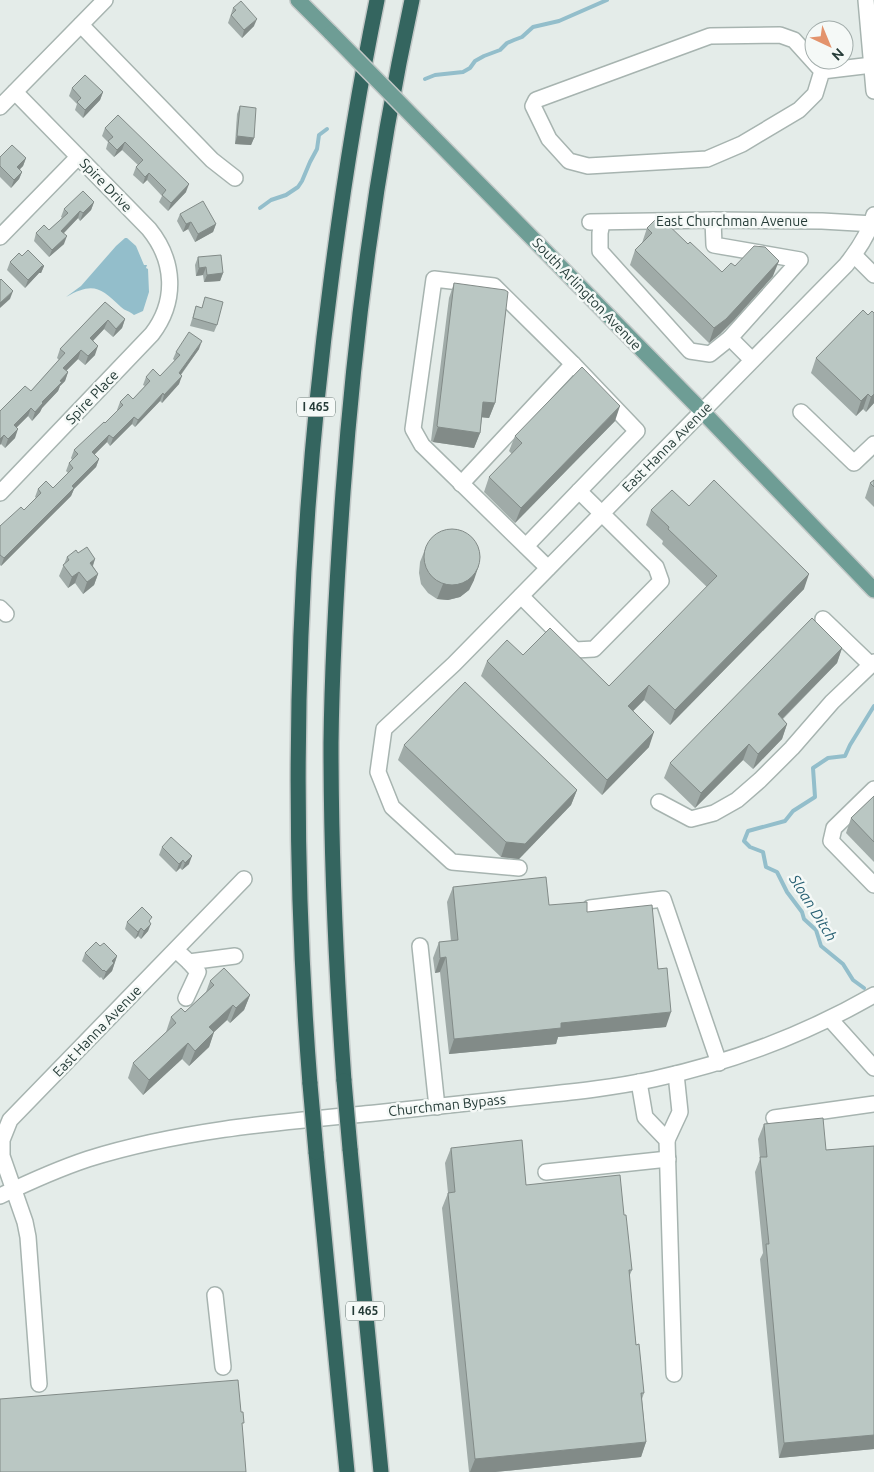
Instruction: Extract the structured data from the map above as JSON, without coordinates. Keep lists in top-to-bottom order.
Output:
{
  "streets": {
    "highway": ["I 465"],
    "main road": ["South Arlington Avenue"],
    "street": [
      "Spire Drive",
      "East Churchman Avenue",
      "Spire Place",
      "East Hanna Avenue",
      "Churchman Bypass"
    ]
  },
  "crossings": [
    ["Spire Drive", "Spire Place"],
    ["East Churchman Avenue", "East Hanna Avenue"],
    ["South Arlington Avenue", "East Hanna Avenue"],
    ["East Hanna Avenue", "Churchman Bypass"]
  ],
  "water": ["Sloan Ditch"],
  "north": "bottom right"
}
